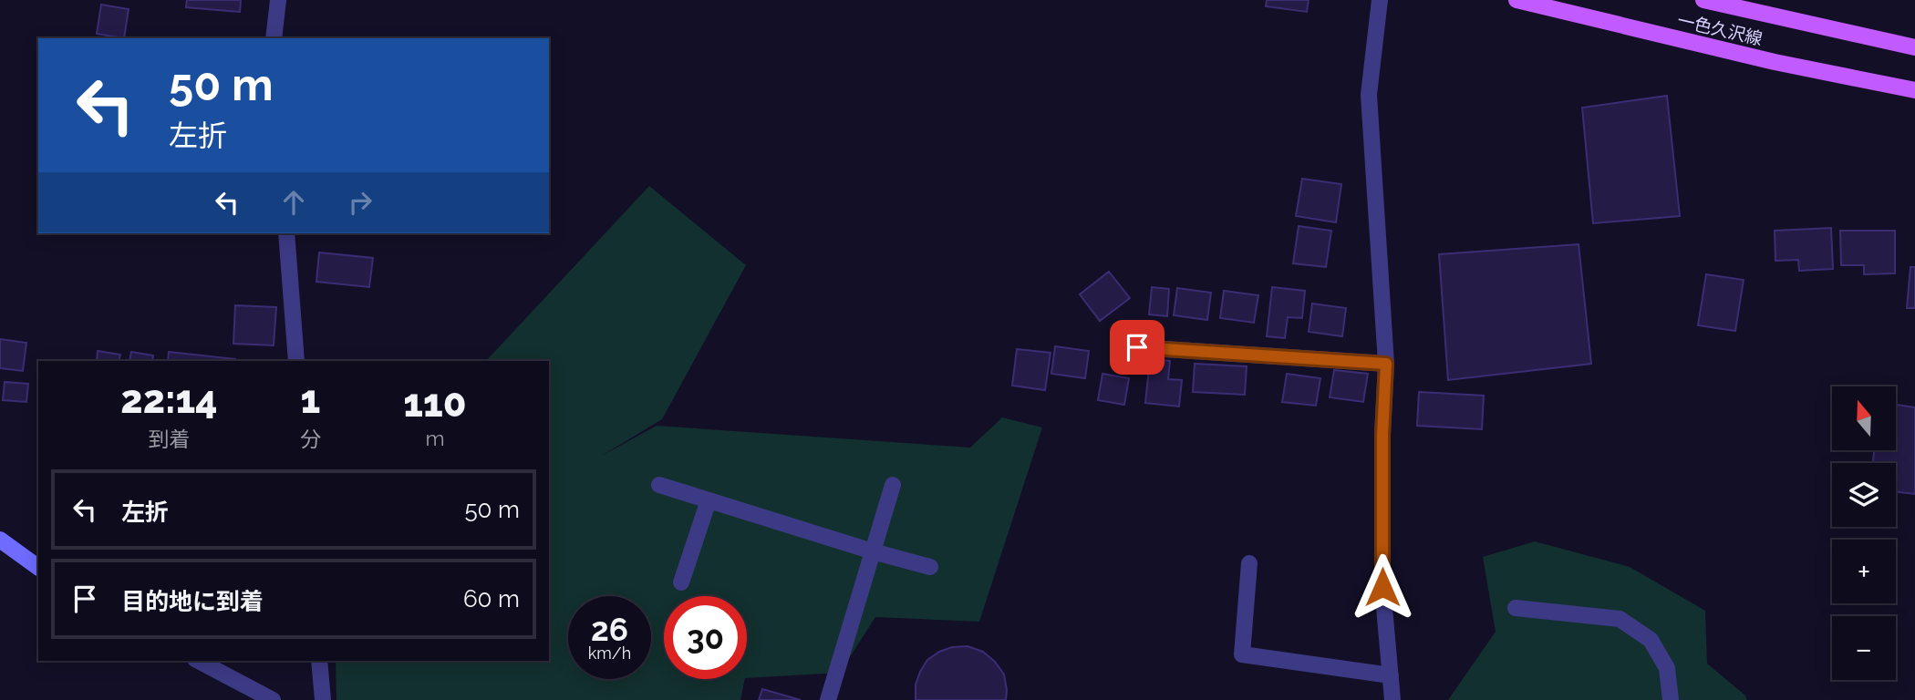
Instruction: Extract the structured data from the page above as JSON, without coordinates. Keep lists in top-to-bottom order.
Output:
{
  "streets": {
    "main road": ["一色久沢線"]
  },
  "north": "top",
  "page": {
    "turn": ["50 m", "左折"],
    "eta": [
      "22:14",
      "到着",
      "1",
      "分",
      "110",
      "m"
    ],
    "map_buttons": ["+", "−"],
    "list": [
      {
        "name": "左折",
        "value": "50 m"
      },
      {
        "name": "目的地に到着",
        "value": "60 m"
      }
    ],
    "speed": "26 km/h",
    "limit": "30"
  }
}
